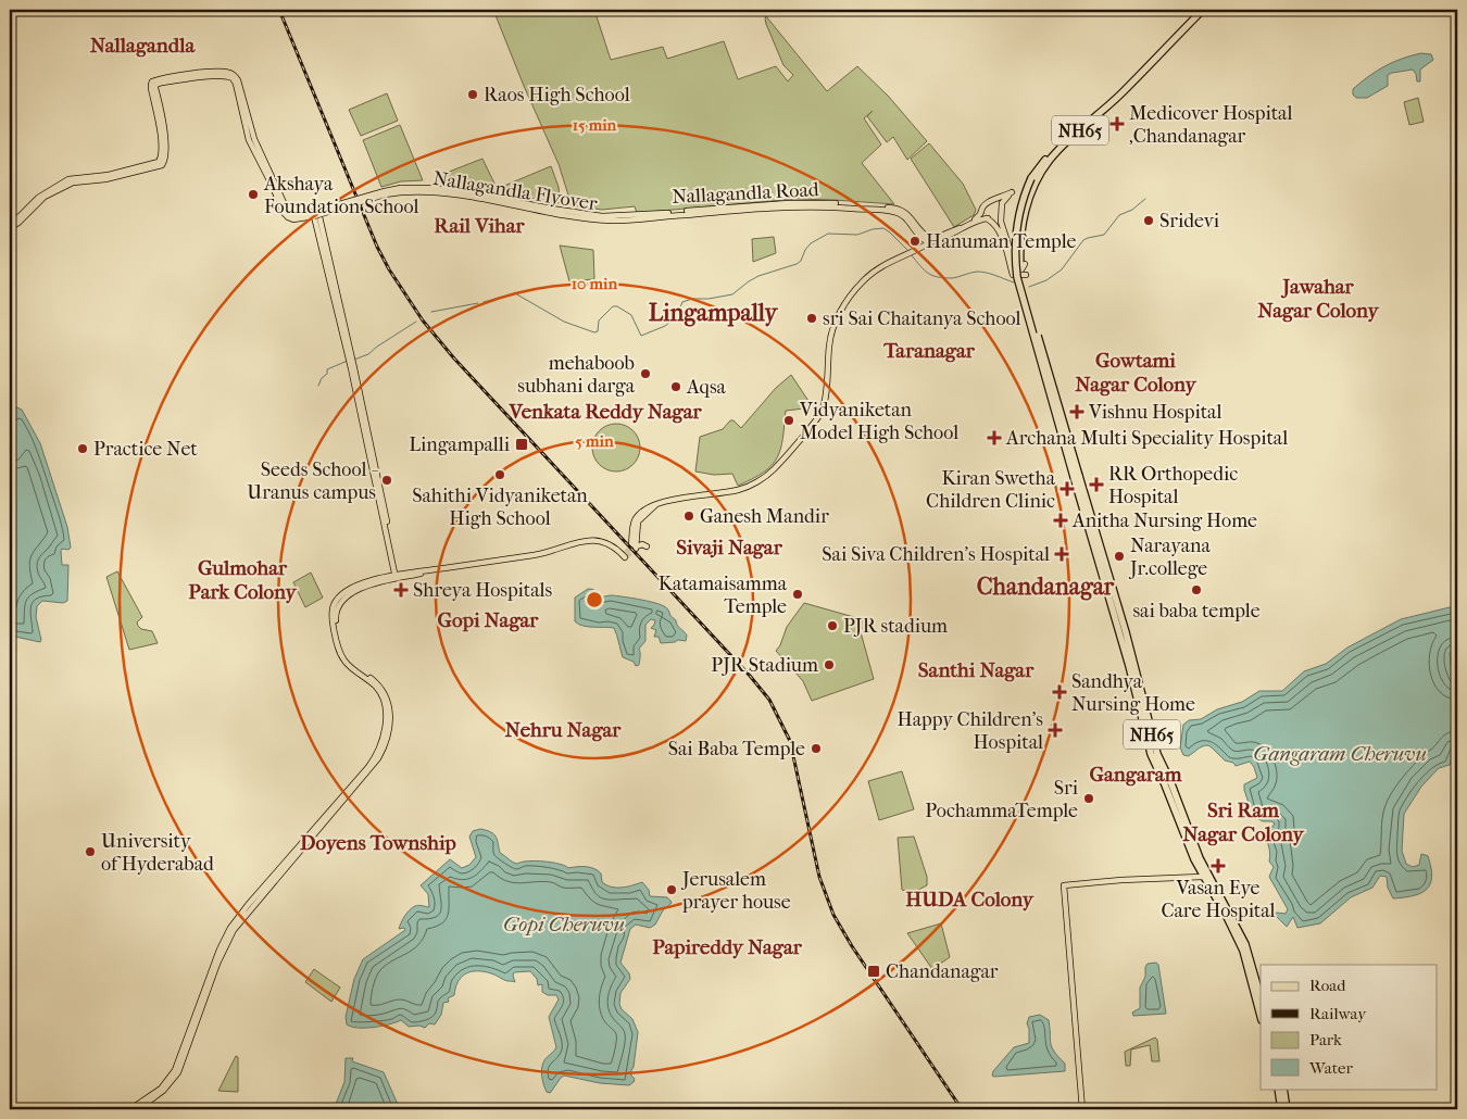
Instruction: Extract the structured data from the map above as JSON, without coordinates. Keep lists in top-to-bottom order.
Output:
{
  "streets": {
    "highway": ["NH65"],
    "main road": ["Nallagandla Flyover", "Nallagandla Road"]
  },
  "crossings": [
    ["Nallagandla Flyover", "Nallagandla Road"]
  ],
  "districts": [
    "Nallagandla",
    "Rail Vihar",
    "Jawahar Nagar Colony",
    "Lingampally",
    "Taranagar",
    "Gowtami Nagar Colony",
    "Venkata Reddy Nagar",
    "Sivaji Nagar",
    "Gulmohar Park Colony",
    "Chandanagar",
    "Gopi Nagar",
    "Santhi Nagar",
    "Nehru Nagar",
    "Gangaram",
    "Sri Ram Nagar Colony",
    "Doyens Township",
    "HUDA Colony",
    "Papireddy Nagar"
  ],
  "water": ["Gangaram Cheruvu", "Gopi Cheruvu"],
  "places": {
    "other": [
      "Raos High School",
      "Akshaya Foundation School",
      "Sridevi",
      "Hanuman Temple",
      "sri Sai Chaitanya School",
      "mehaboob subhani darga",
      "Aqsa",
      "Vidyaniketan Model High School",
      "Practice Net",
      "Sahithi Vidyaniketan High School",
      "Seeds School - Uranus campus",
      "Ganesh Mandir",
      "Narayana Jr.college",
      "sai baba temple",
      "Katamaisamma Temple",
      "PJR stadium",
      "PJR Stadium",
      "Sai Baba Temple",
      "Sri PochammaTemple",
      "University of Hyderabad",
      "Jerusalem prayer house"
    ],
    "health": [
      "Medicover Hospital ,Chandanagar",
      "Vishnu Hospital",
      "Archana Multi Speciality Hospital",
      "RR Orthopedic Hospital",
      "Kiran Swetha Children Clinic",
      "Anitha Nursing Home",
      "Sai Siva Children’s Hospital",
      "Shreya Hospitals",
      "Sandhya Nursing Home",
      "Happy Children's Hospital",
      "Vasan Eye Care Hospital"
    ],
    "transit": ["Lingampalli", "Chandanagar"]
  },
  "legend": [
    "Road",
    "Railway",
    "Park",
    "Water"
  ],
  "rings": ["15 min", "10 min", "5 min"]
}
